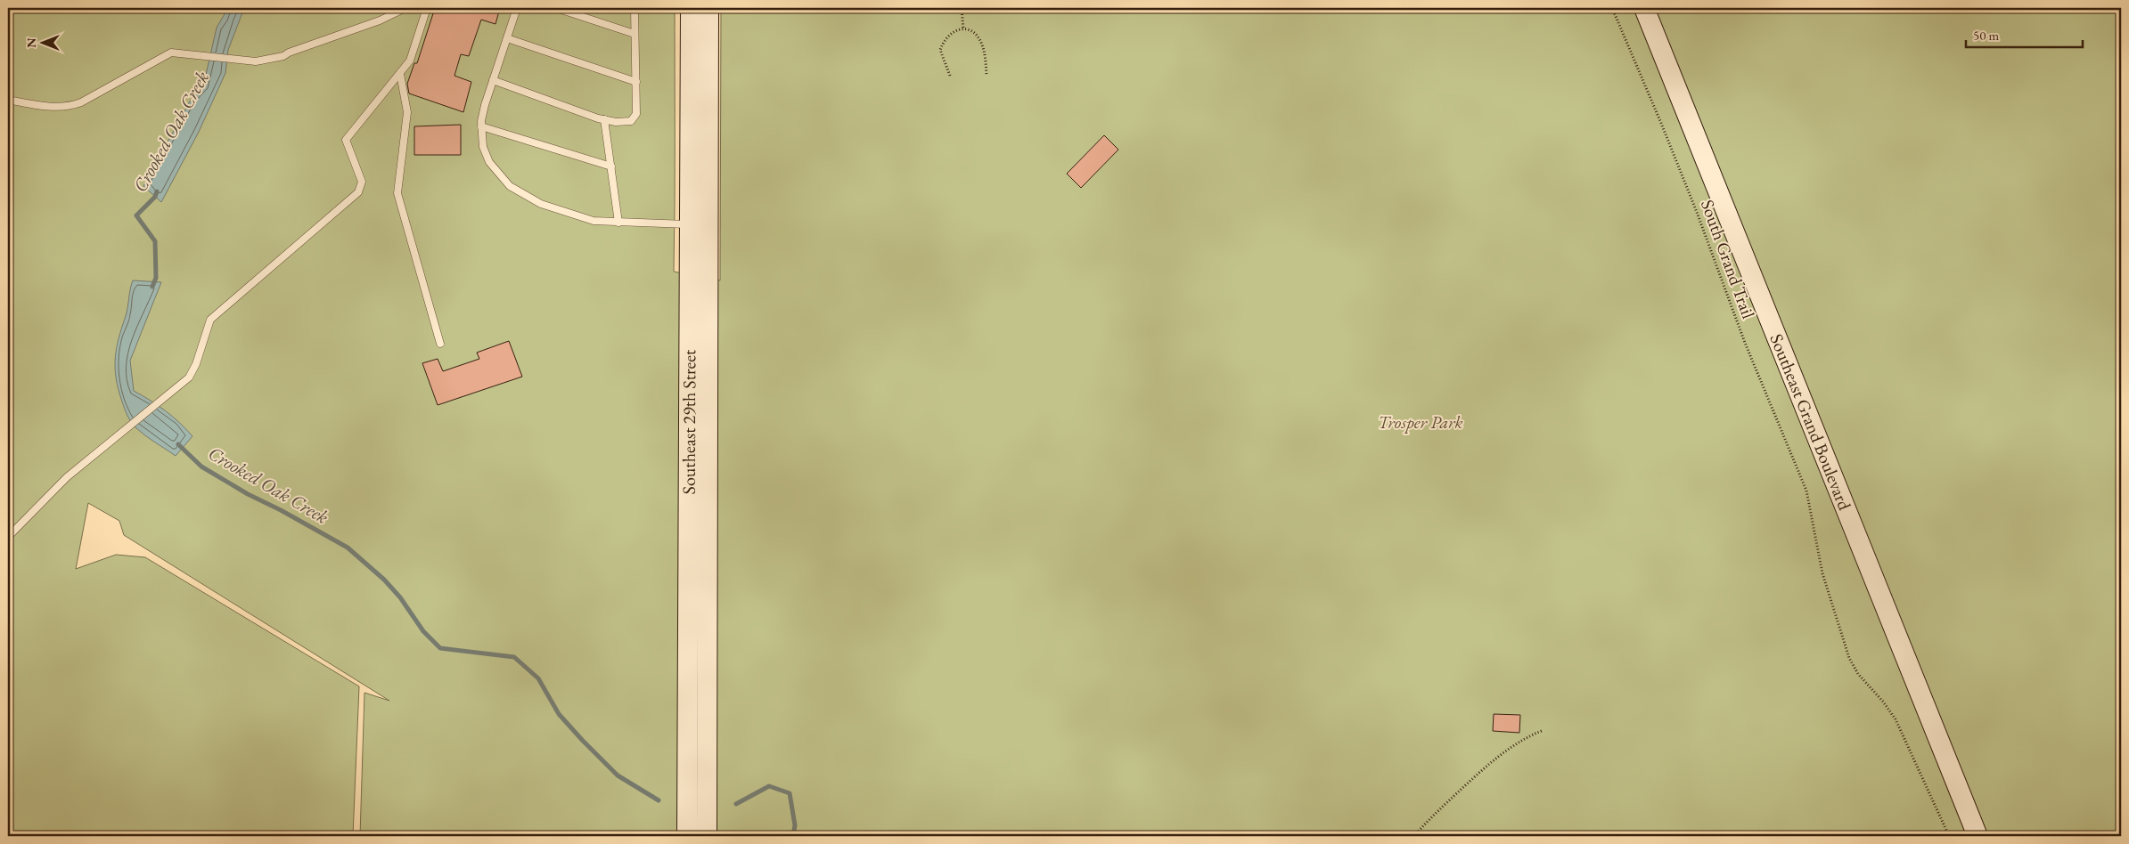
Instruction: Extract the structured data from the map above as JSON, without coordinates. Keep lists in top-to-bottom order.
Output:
{
  "streets": {
    "main road": ["Southeast 29th Street", "Southeast Grand Boulevard"],
    "path": ["South Grand Trail"]
  },
  "water": ["Crooked Oak Creek"],
  "parks": ["Trosper Park"],
  "scale_bar": "50 m",
  "north": "left"
}
